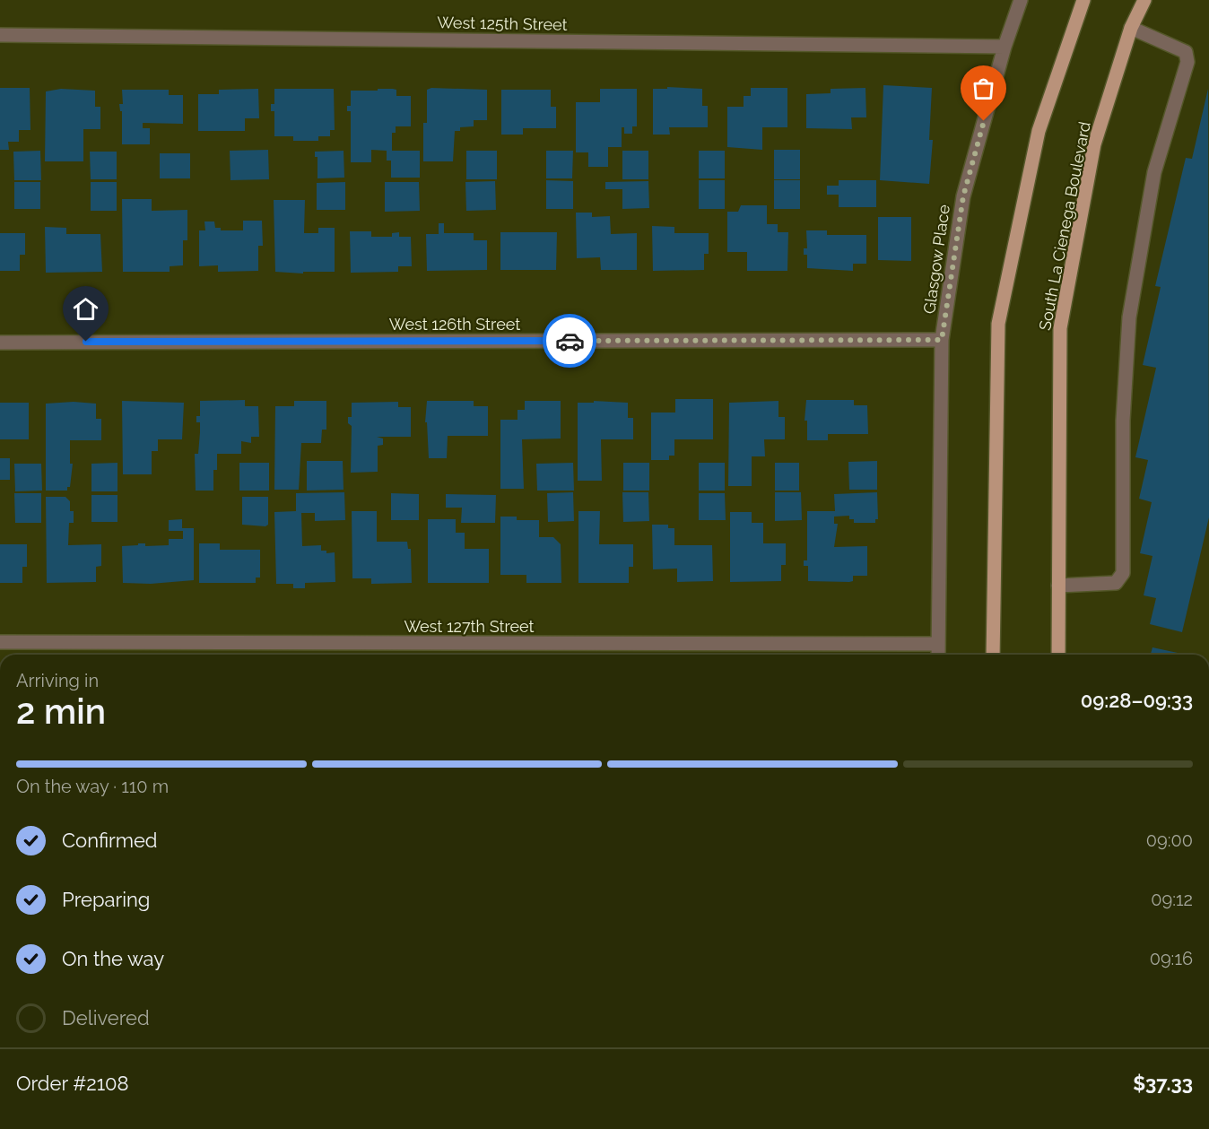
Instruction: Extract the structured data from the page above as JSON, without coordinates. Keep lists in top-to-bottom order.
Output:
{
  "streets": {
    "main road": ["South La Cienega Boulevard"],
    "street": [
      "West 125th Street",
      "Glasgow Place",
      "West 126th Street",
      "West 127th Street"
    ]
  },
  "crossings": [
    ["West 125th Street", "Glasgow Place"],
    ["Glasgow Place", "West 126th Street"],
    ["Glasgow Place", "West 127th Street"]
  ],
  "page": {
    "heading": ["2 min", "Arriving in", "09:28–09:33"],
    "panel": ["Order #2108", "$37.33"],
    "bar": "On the way · 110 m",
    "list": [
      ["Confirmed", "09:00"],
      ["Preparing", "09:12"],
      ["On the way", "09:16"],
      "Delivered"
    ]
  }
}
